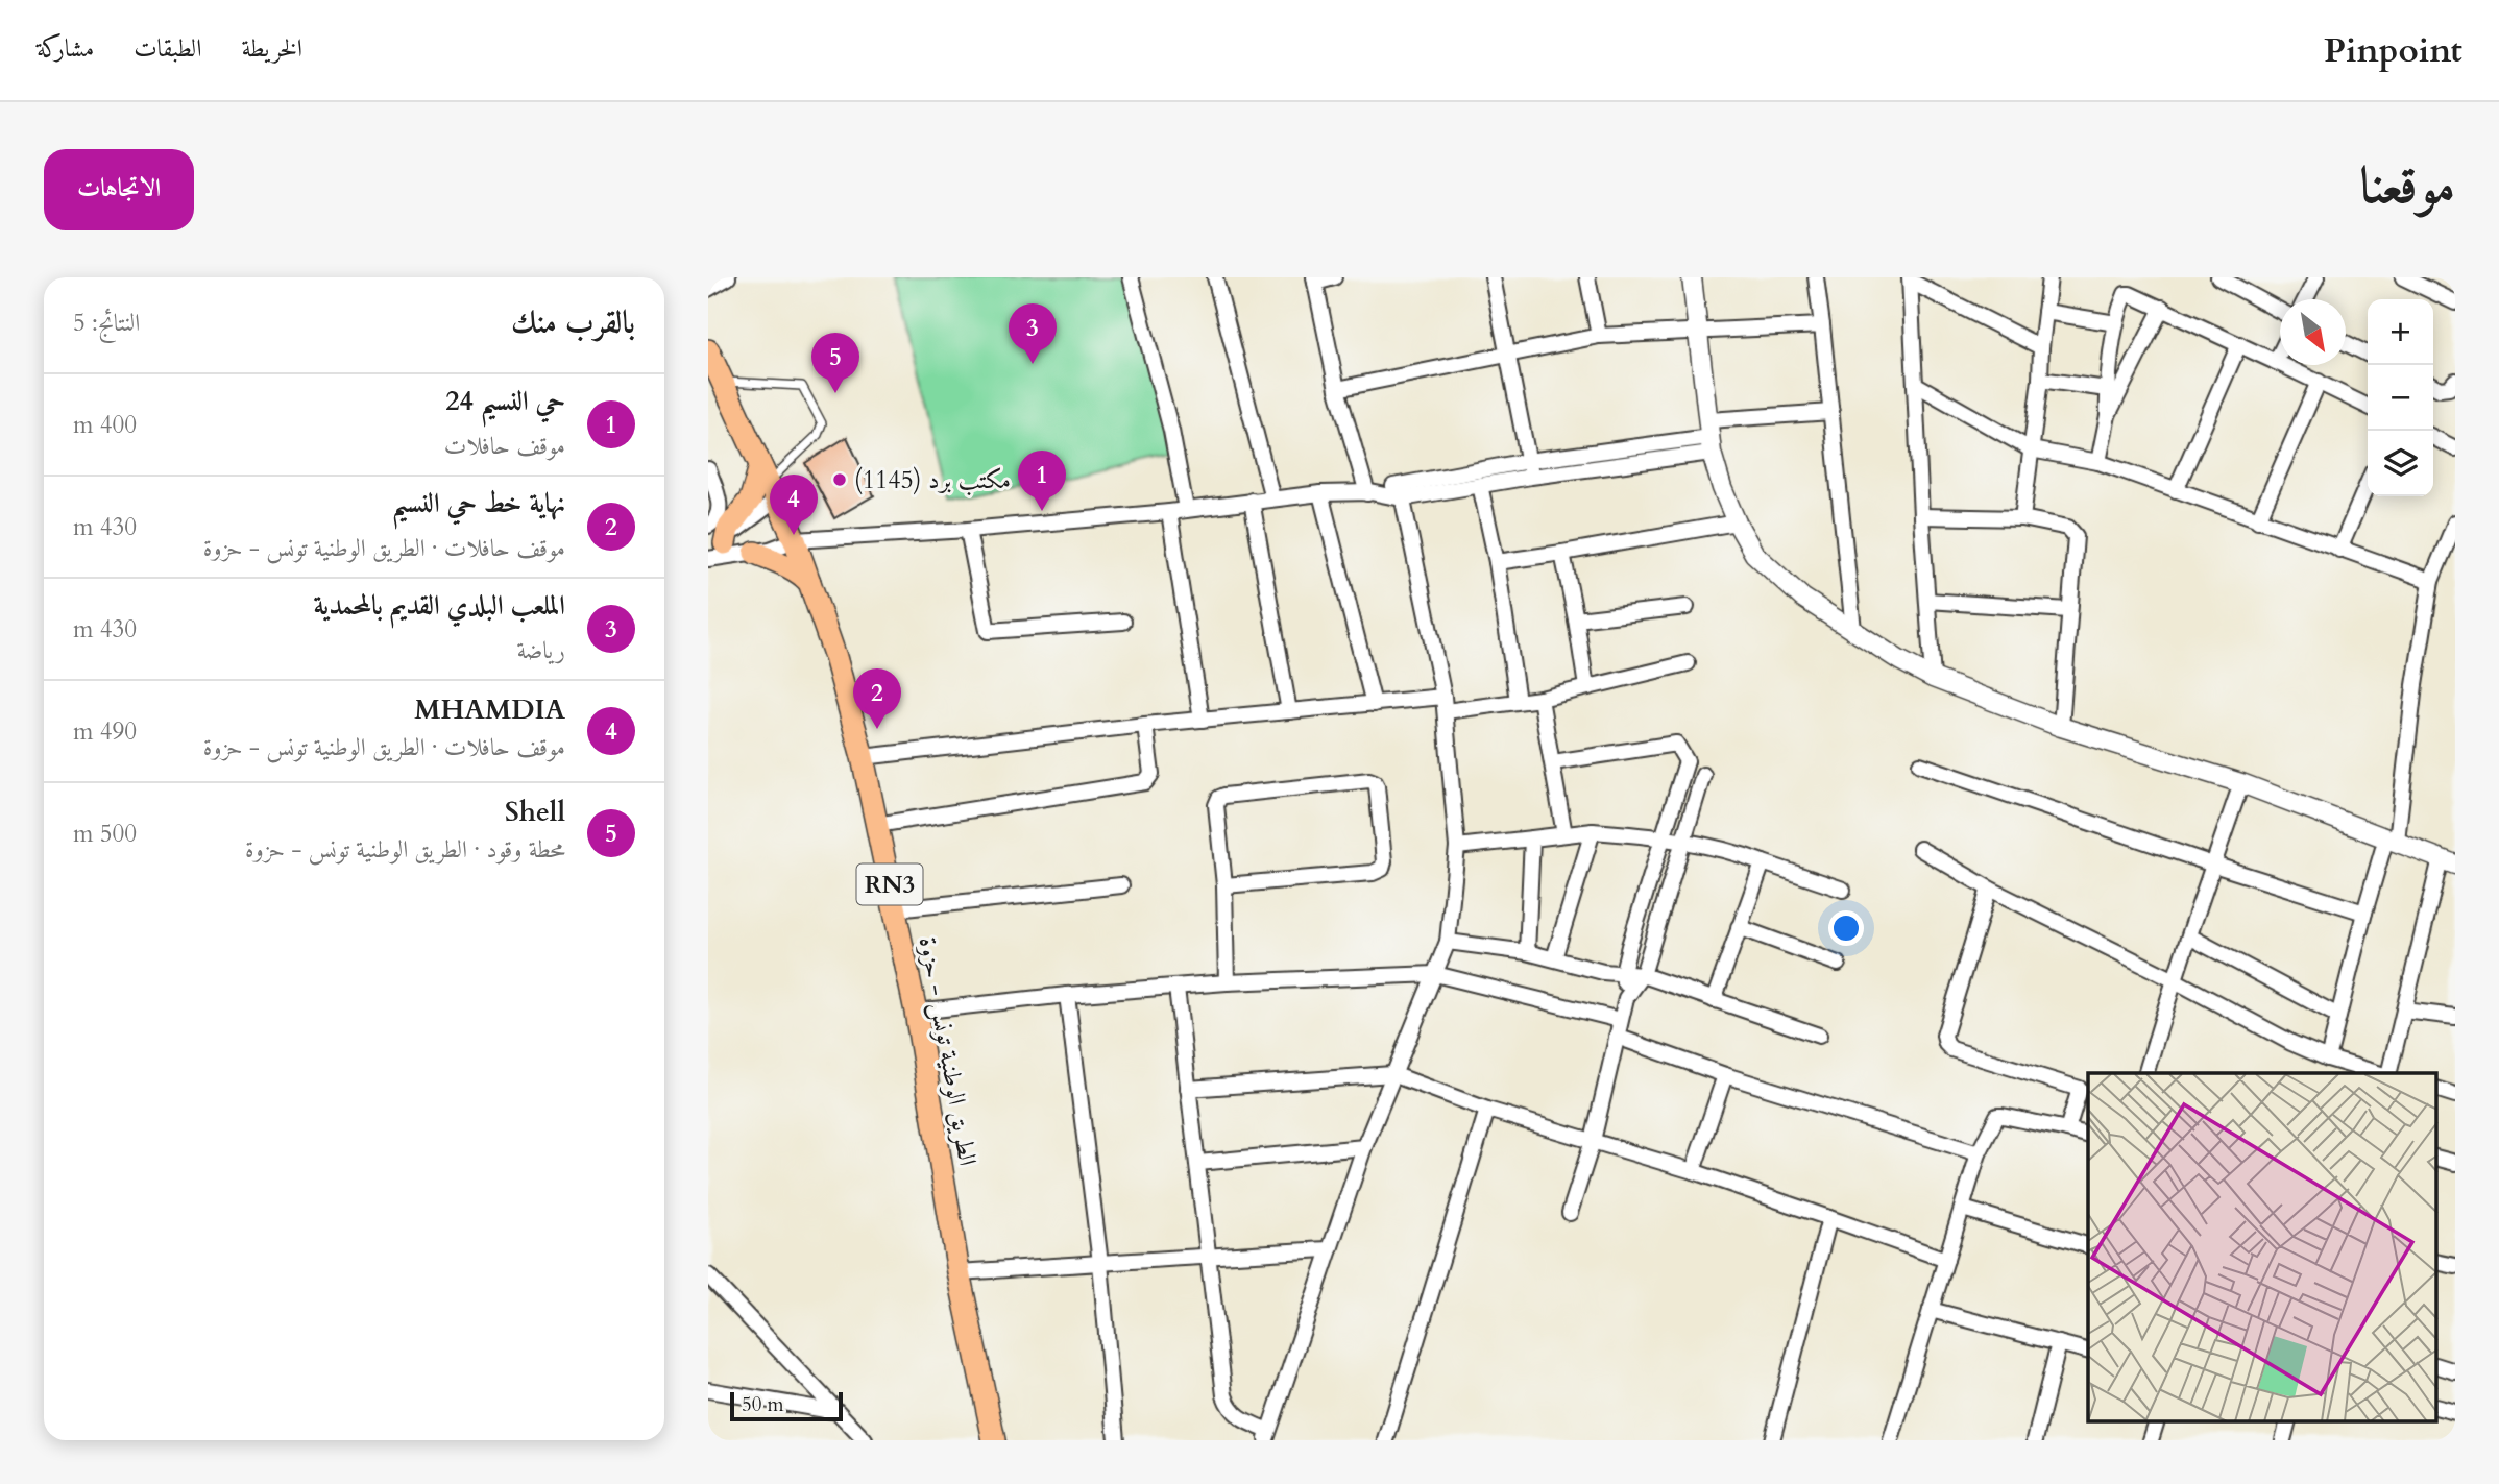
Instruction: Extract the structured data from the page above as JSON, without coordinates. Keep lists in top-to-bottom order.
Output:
{
  "streets": {
    "main road": ["RN3", "الطريق الوطنية تونس - حزوة"]
  },
  "places": ["مكتب برد (1145)"],
  "scale_bar": "50 m",
  "north": "bottom right",
  "page": {
    "header": "Pinpoint",
    "nav": ["الخريطة", "الطبقات", "مشاركة"],
    "title": "موقعنا",
    "buttons": "الاتجاهات",
    "heading": ["بالقرب منك", "النتائج: 5"],
    "map_buttons": ["+", "−"],
    "pins": [
      "3",
      "5",
      "1",
      "4",
      "2"
    ],
    "list": [
      {
        "mark": "1",
        "name": "حي النسيم 24",
        "note": "موقف حافلات",
        "value": "400 m"
      },
      {
        "mark": "2",
        "name": "نهاية خط حي النسيم",
        "note": "موقف حافلات · الطريق الوطنية تونس - حزوة",
        "value": "430 m"
      },
      {
        "mark": "3",
        "name": "الملعب البلدي القديم بالمحمدية",
        "note": "رياضة",
        "value": "430 m"
      },
      {
        "mark": "4",
        "name": "MHAMDIA",
        "note": "موقف حافلات · الطريق الوطنية تونس - حزوة",
        "value": "490 m"
      },
      {
        "mark": "5",
        "name": "Shell",
        "note": "محطة وقود · الطريق الوطنية تونس - حزوة",
        "value": "500 m"
      }
    ],
    "scale": "50 m"
  }
}
